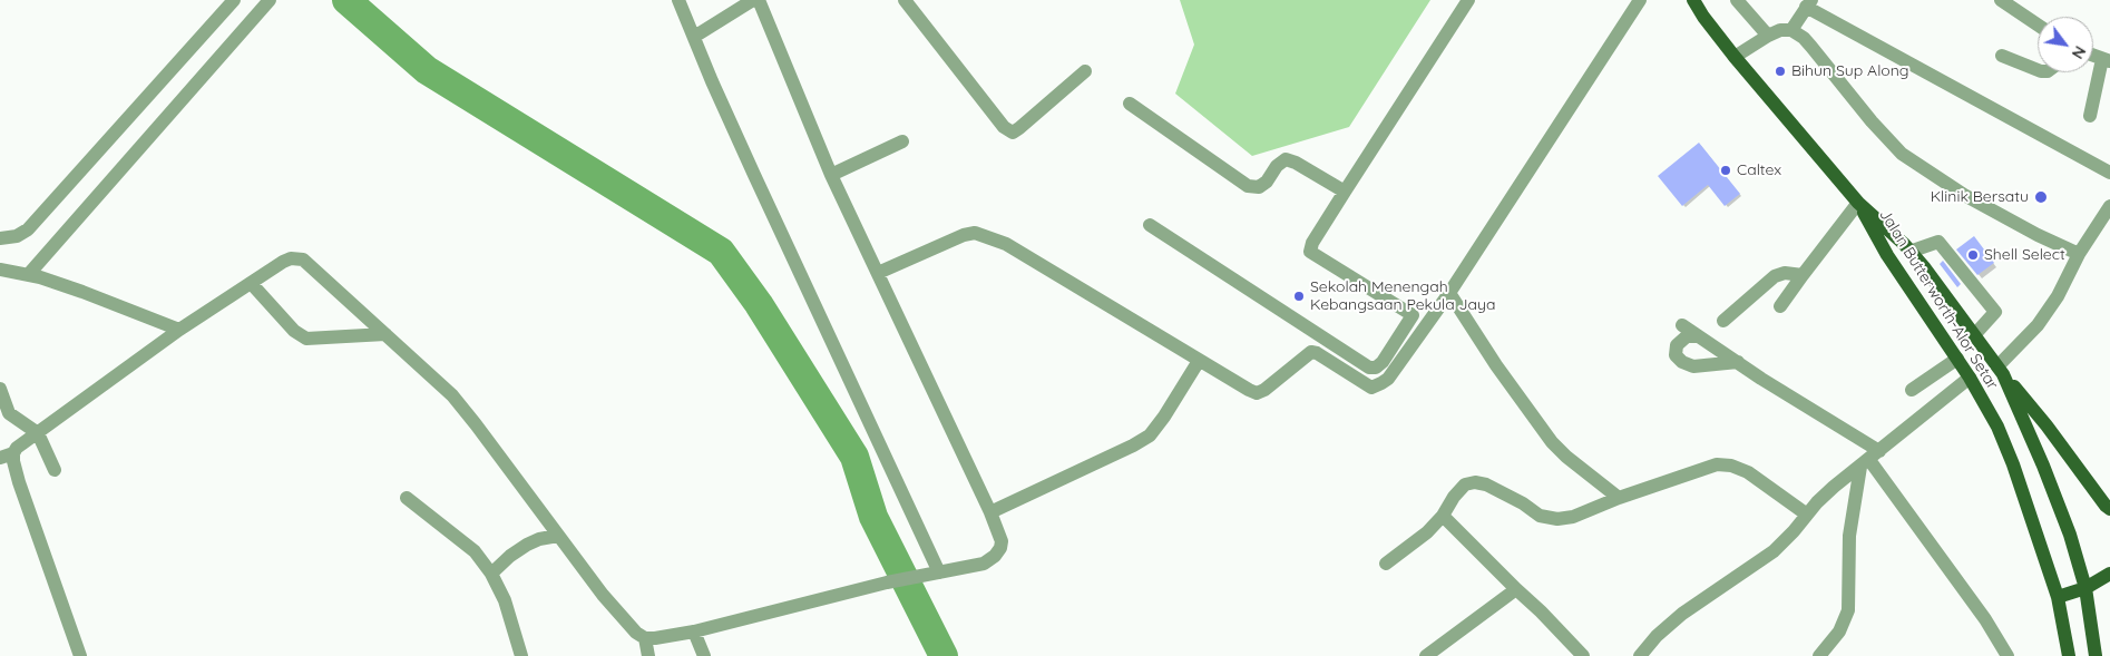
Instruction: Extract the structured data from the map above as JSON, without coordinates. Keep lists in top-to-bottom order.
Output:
{
  "streets": {
    "main road": ["Jalan Butterworth-Alor Setar"]
  },
  "places": [
    "Bihun Sup Along",
    "Caltex",
    "Klinik Bersatu",
    "Shell Select",
    "Sekolah Menengah Kebangsaan Pekula Jaya"
  ],
  "north": "bottom right"
}
